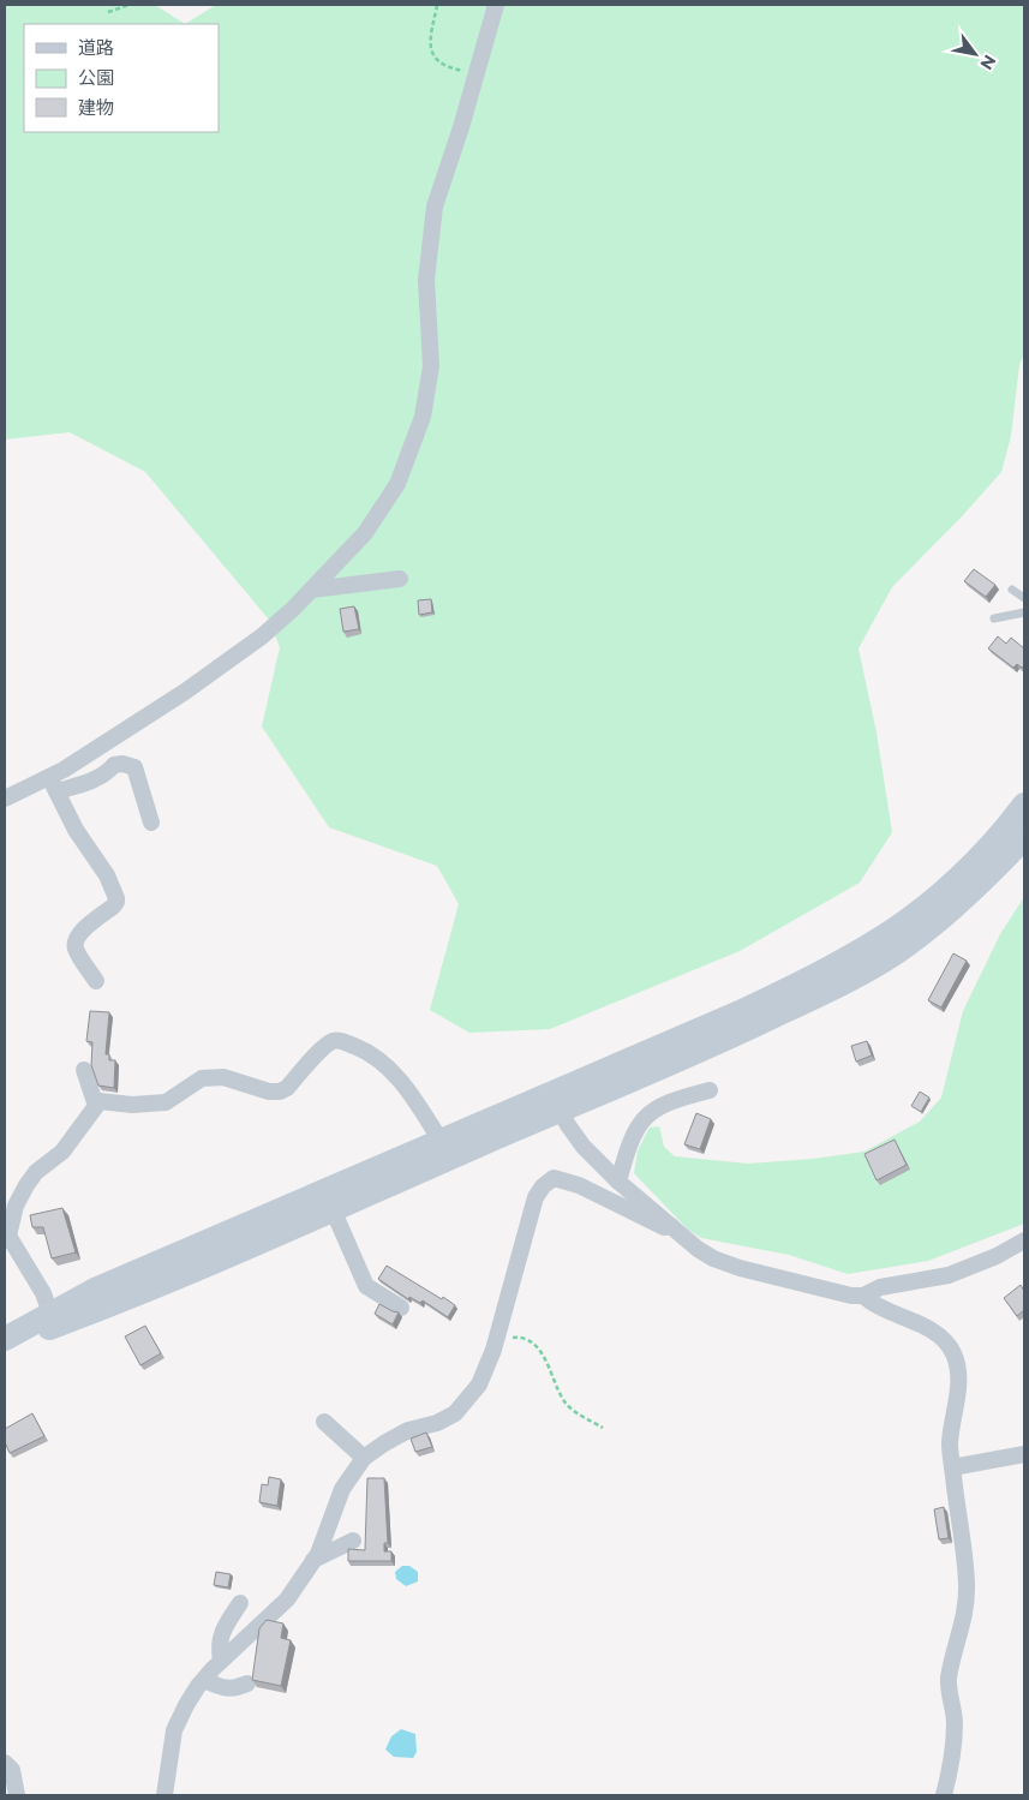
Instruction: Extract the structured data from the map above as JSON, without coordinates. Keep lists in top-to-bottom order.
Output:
{
  "legend": ["道路", "公園", "建物"],
  "north": "bottom right"
}
